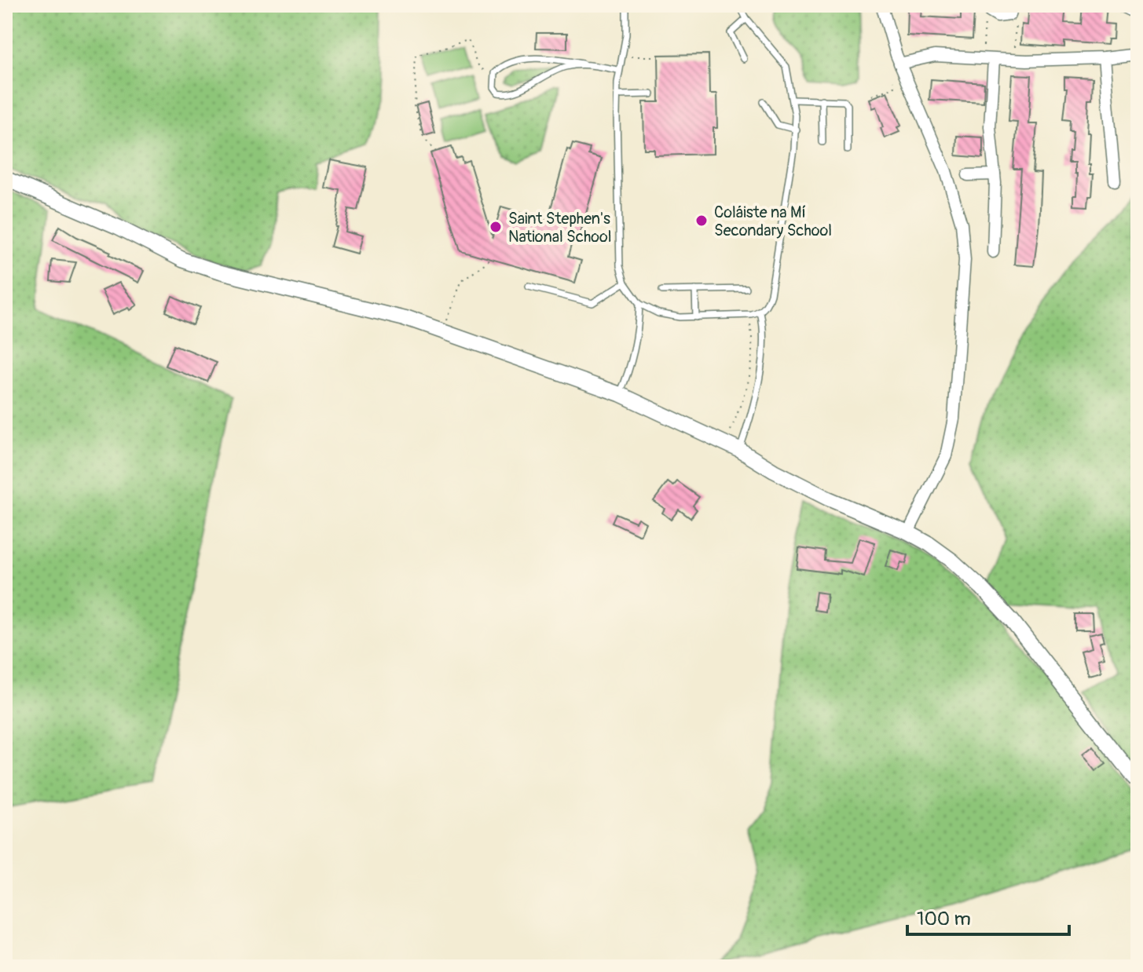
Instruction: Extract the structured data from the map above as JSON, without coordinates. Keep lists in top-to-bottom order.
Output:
{
  "places": ["Coláiste na Mí Secondary School", "Saint Stephen's National School"],
  "scale_bar": "100 m"
}
